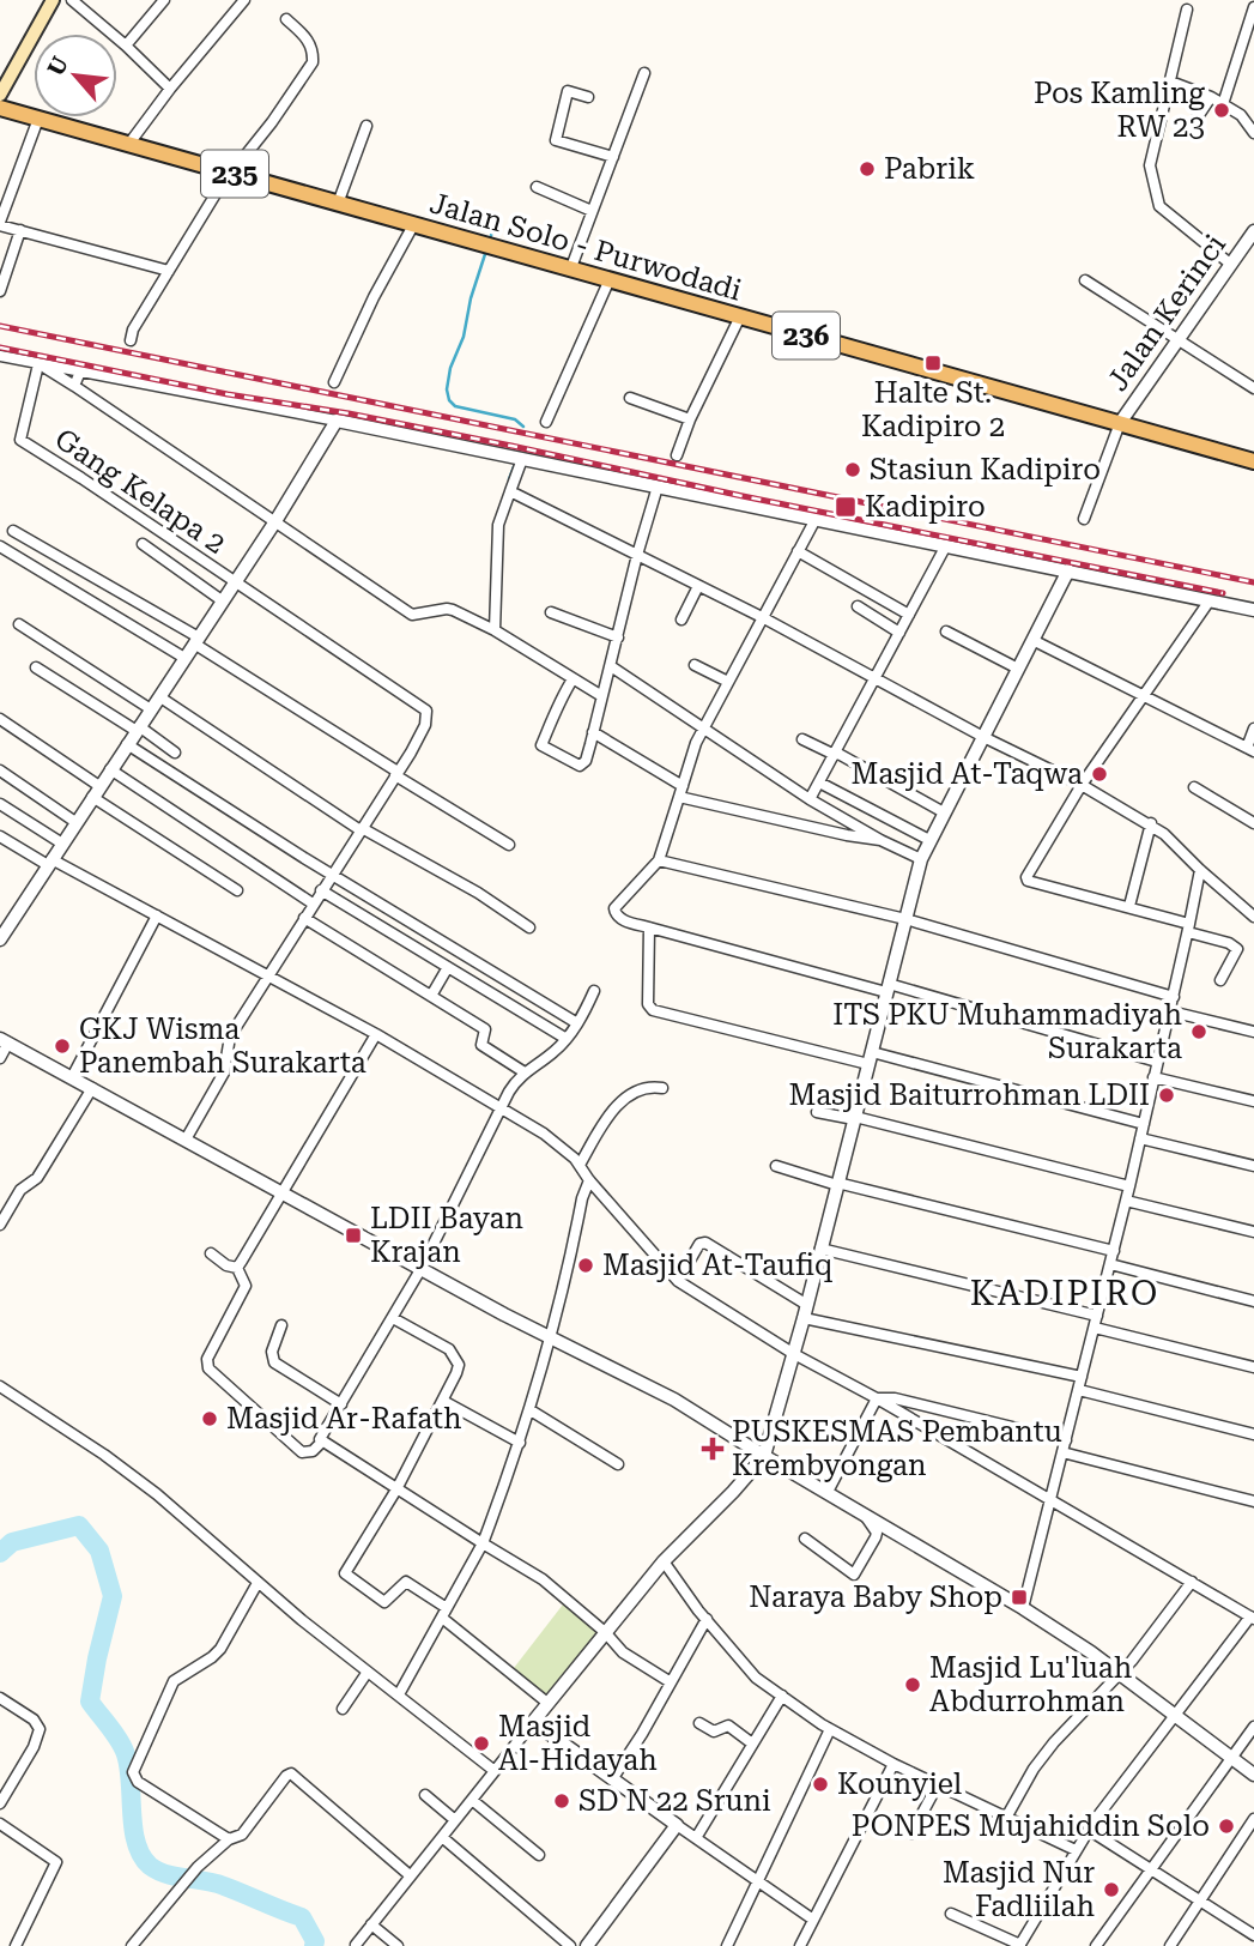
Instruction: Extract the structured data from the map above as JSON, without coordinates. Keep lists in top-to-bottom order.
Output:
{
  "streets": {
    "main road": ["235", "Jalan Solo - Purwodadi", "236"],
    "street": ["Jalan Kerinci", "Gang Kelapa 2"]
  },
  "crossings": [
    ["Jalan Solo - Purwodadi", "Jalan Kerinci"]
  ],
  "districts": ["KADIPIRO"],
  "places": {
    "other": [
      "Pos Kamling RW 23",
      "Pabrik",
      "Stasiun Kadipiro",
      "Masjid At-Taqwa",
      "ITS PKU Muhammadiyah Surakarta",
      "GKJ Wisma Panembah Surakarta",
      "Masjid Baiturrohman LDII",
      "Masjid At-Taufiq",
      "Masjid Ar-Rafath",
      "Masjid Lu'luah Abdurrohman",
      "Masjid Al-Hidayah",
      "Kounyiel",
      "SD N 22 Sruni",
      "PONPES Mujahiddin Solo",
      "Masjid Nur Fadliilah"
    ],
    "transit": [
      "Halte St. Kadipiro 2",
      "Kadipiro",
      "LDII Bayan Krajan",
      "Naraya Baby Shop"
    ],
    "health": ["PUSKESMAS Pembantu Krembyongan"]
  },
  "north": "top left"
}
